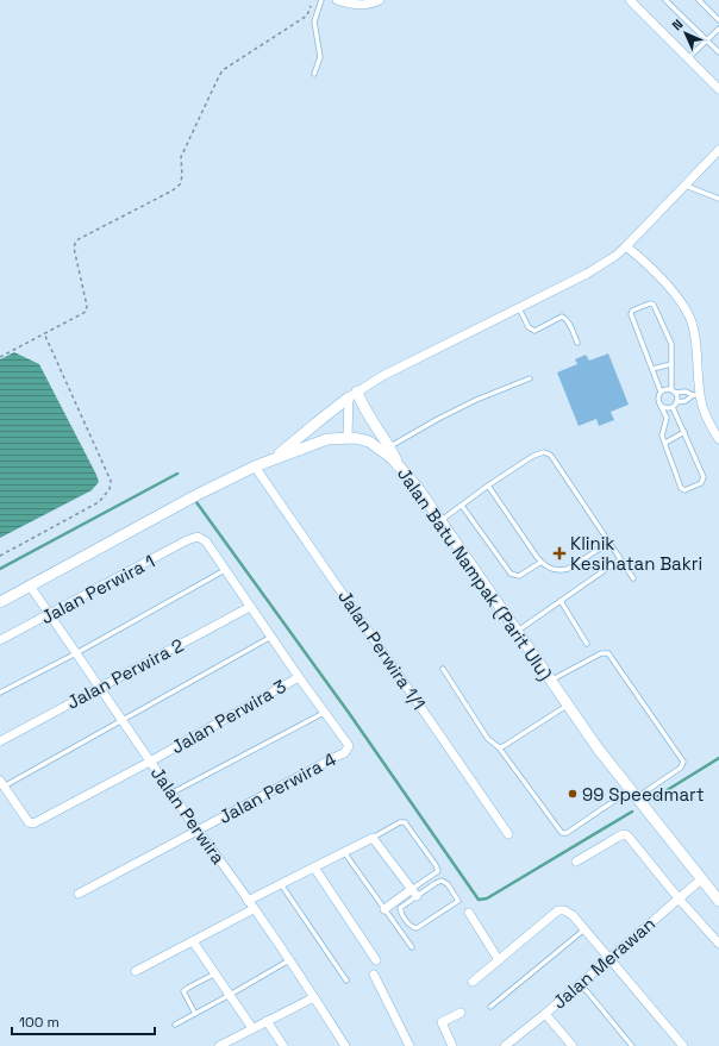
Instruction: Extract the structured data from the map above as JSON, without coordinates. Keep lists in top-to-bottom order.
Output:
{
  "streets": {
    "street": [
      "Jalan Batu Nampak (Parit Ulu)",
      "Jalan Perwira 1",
      "Jalan Perwira 1/1",
      "Jalan Perwira 2",
      "Jalan Perwira 3",
      "Jalan Perwira 4",
      "Jalan Perwira",
      "Jalan Merawan"
    ]
  },
  "crossings": [
    ["Jalan Batu Nampak (Parit Ulu)", "Jalan Perwira 1/1"],
    ["Jalan Batu Nampak (Parit Ulu)", "Jalan Perwira"],
    ["Jalan Batu Nampak (Parit Ulu)", "Jalan Merawan"],
    ["Jalan Perwira 1", "Jalan Perwira"],
    ["Jalan Perwira 2", "Jalan Perwira"],
    ["Jalan Perwira 3", "Jalan Perwira"],
    ["Jalan Perwira 4", "Jalan Perwira"]
  ],
  "places": {
    "health": ["Klinik Kesihatan Bakri"],
    "other": ["99 Speedmart"]
  },
  "scale_bar": "100 m",
  "north": "top left"
}
